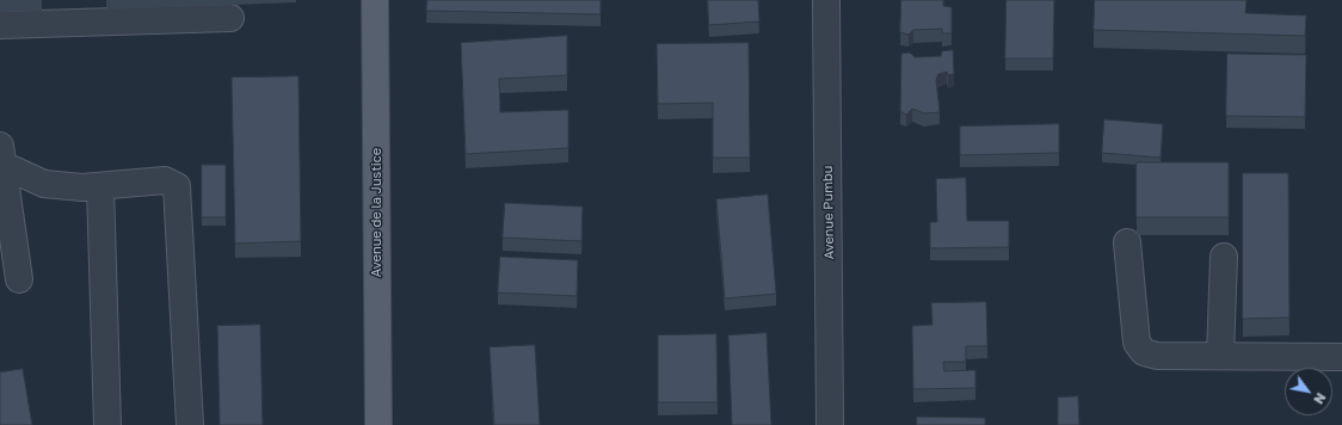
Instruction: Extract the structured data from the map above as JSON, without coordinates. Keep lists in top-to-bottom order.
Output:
{
  "streets": {
    "main road": ["Avenue de la Justice"],
    "street": ["Avenue Pumbu"]
  },
  "north": "bottom right"
}
